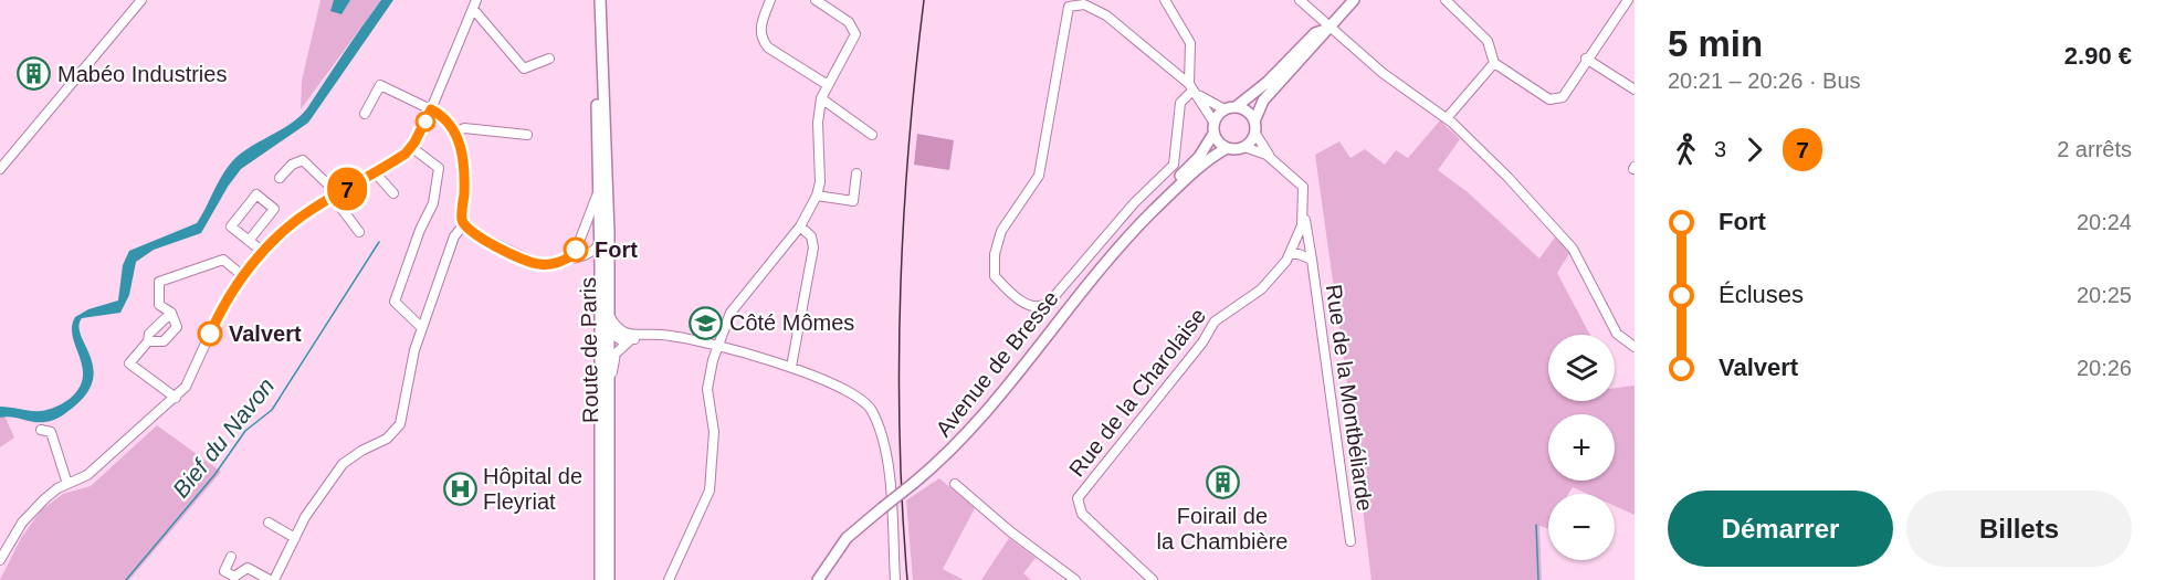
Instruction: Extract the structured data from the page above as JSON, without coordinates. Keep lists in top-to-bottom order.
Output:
{
  "streets": {
    "main road": ["Route de Paris", "Avenue de Bresse"],
    "street": ["Rue de la Charolaise", "Rue de la Montbéliarde"]
  },
  "crossings": [
    ["Rue de la Charolaise", "Rue de la Montbéliarde"]
  ],
  "water": ["Bief du Navon"],
  "places": {
    "building": ["Mabéo Industries", "Foirail de la Chambière"],
    "other": ["Fort", "Valvert"],
    "school or university": ["Côté Mômes"],
    "hospital": ["Hôpital de Fleyriat"]
  },
  "lines": ["bus line 7"],
  "page": {
    "on_map": "7",
    "heading": ["5 min", "20:21 – 20:26 · Bus", "2.90 €"],
    "legs": ["3", "7", "2 arrêts"],
    "list": [
      {
        "name": "Fort",
        "value": "20:24"
      },
      {
        "name": "Écluses",
        "value": "20:25"
      },
      {
        "name": "Valvert",
        "value": "20:26"
      }
    ],
    "map_buttons": ["+", "−"],
    "buttons": ["Démarrer", "Billets"]
  }
}
